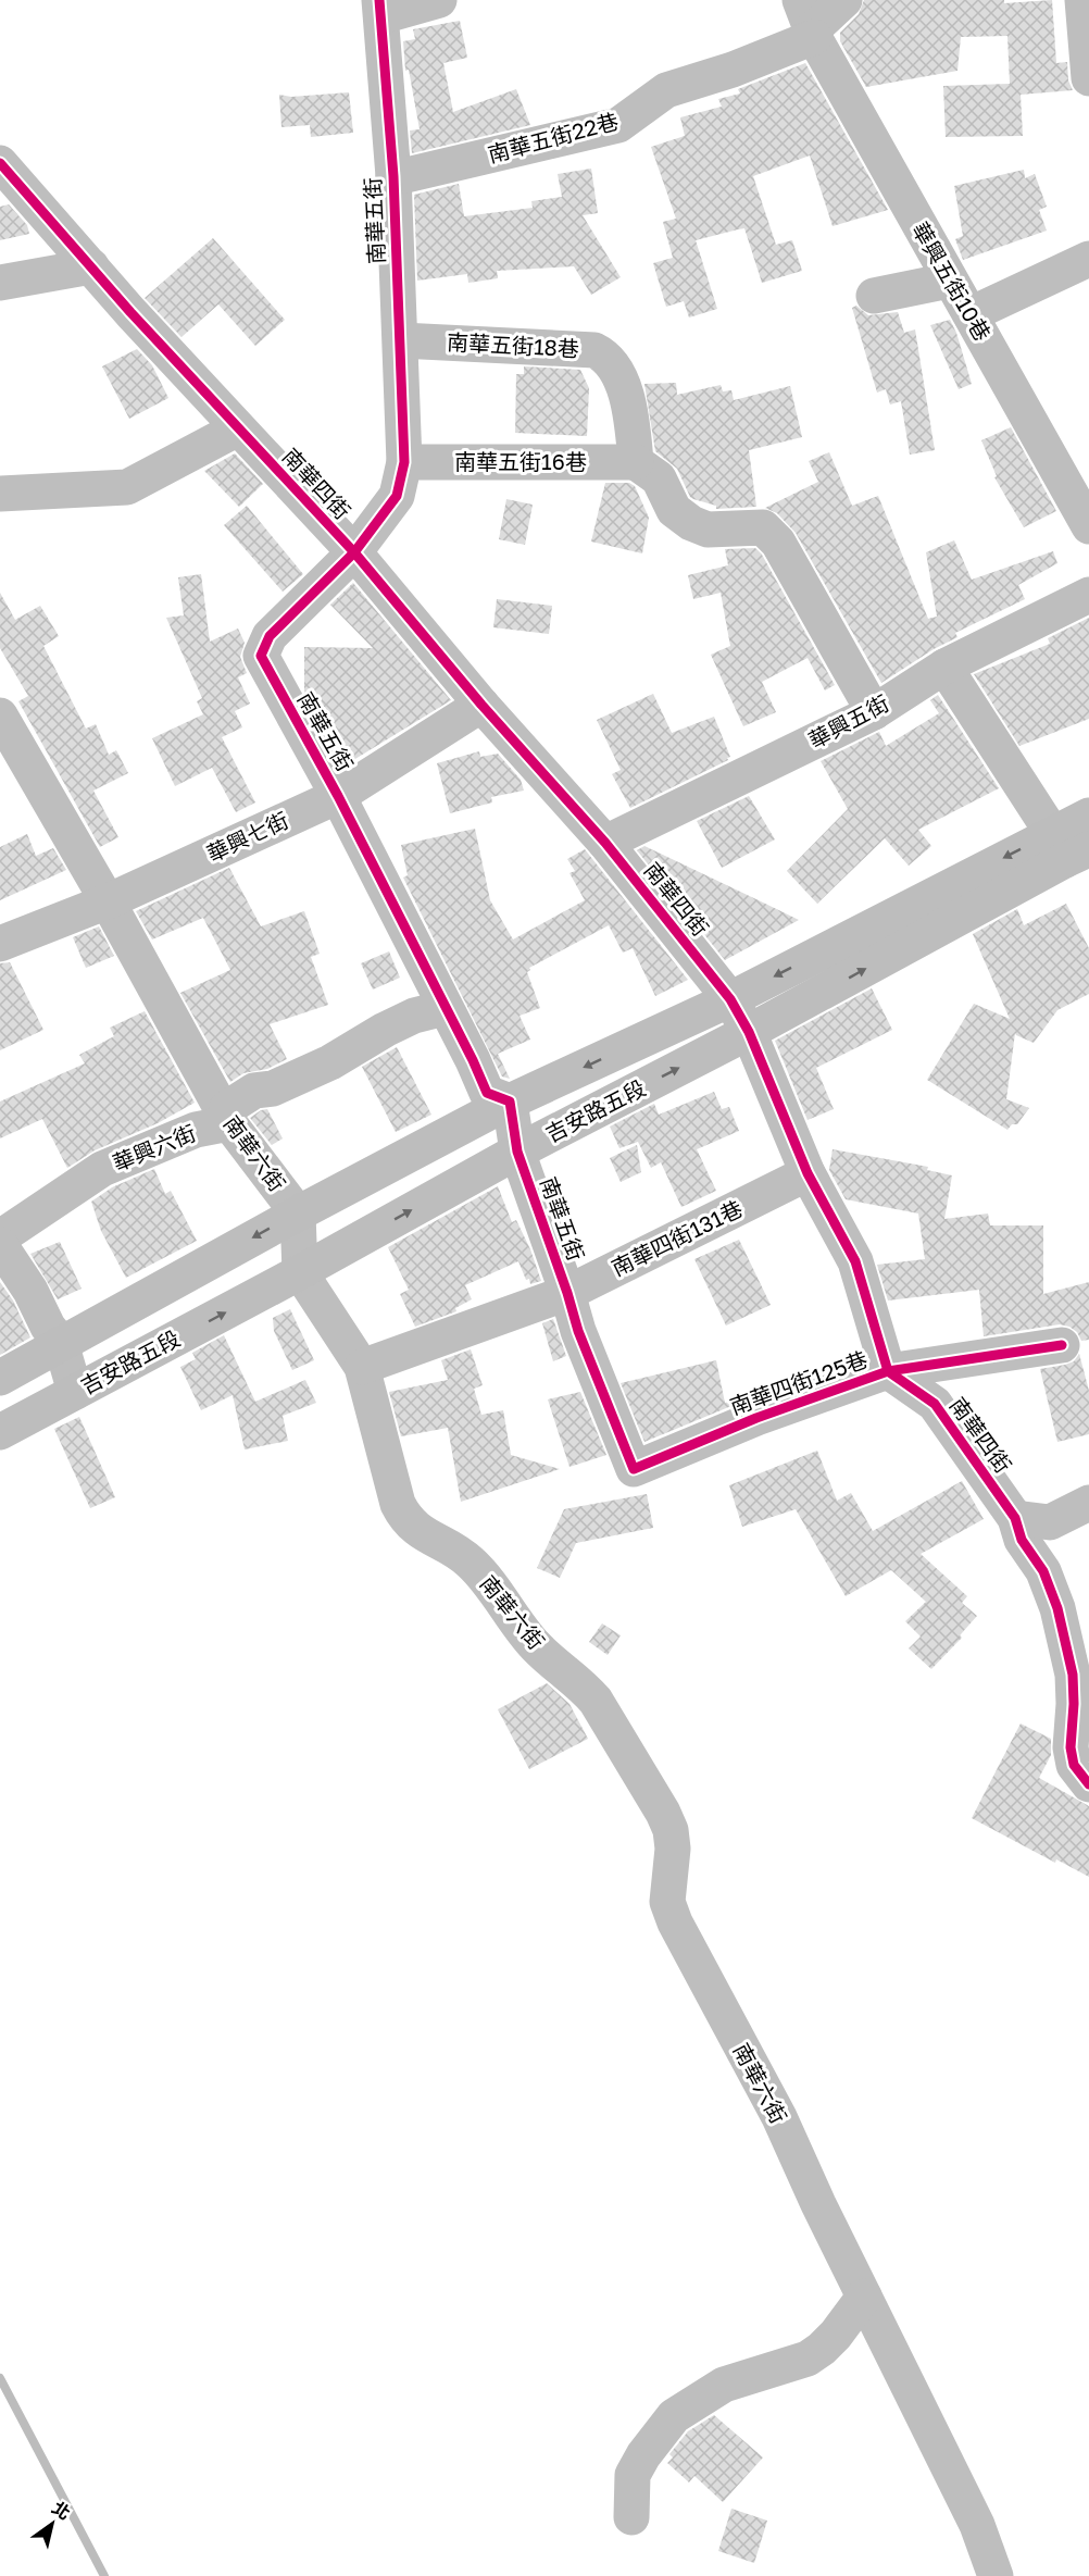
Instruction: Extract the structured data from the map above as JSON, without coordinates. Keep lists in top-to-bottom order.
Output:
{
  "streets": {
    "main road": ["吉安路五段"],
    "street": [
      "南華五街22巷",
      "南華五街",
      "華興五街10巷",
      "南華五街18巷",
      "南華五街16巷",
      "南華四街",
      "華興五街",
      "華興七街",
      "華興六街",
      "南華六街",
      "南華四街131巷",
      "南華四街125巷"
    ]
  },
  "crossings": [
    ["南華五街22巷", "南華五街"],
    ["南華五街22巷", "華興五街10巷"],
    ["南華五街", "南華五街18巷"],
    ["南華五街", "南華五街16巷"],
    ["南華五街", "南華四街"],
    ["南華五街", "華興七街"],
    ["南華五街", "吉安路五段"],
    ["南華五街", "南華四街131巷"],
    ["南華五街", "南華四街125巷"],
    ["南華五街18巷", "南華五街16巷"],
    ["南華四街", "華興五街"],
    ["南華四街", "華興七街"],
    ["南華四街", "吉安路五段"],
    ["南華四街", "南華四街131巷"],
    ["南華四街", "南華四街125巷"],
    ["華興七街", "南華六街"],
    ["吉安路五段", "南華六街"],
    ["華興六街", "南華六街"],
    ["南華六街", "南華四街131巷"]
  ],
  "north": "top right"
}
